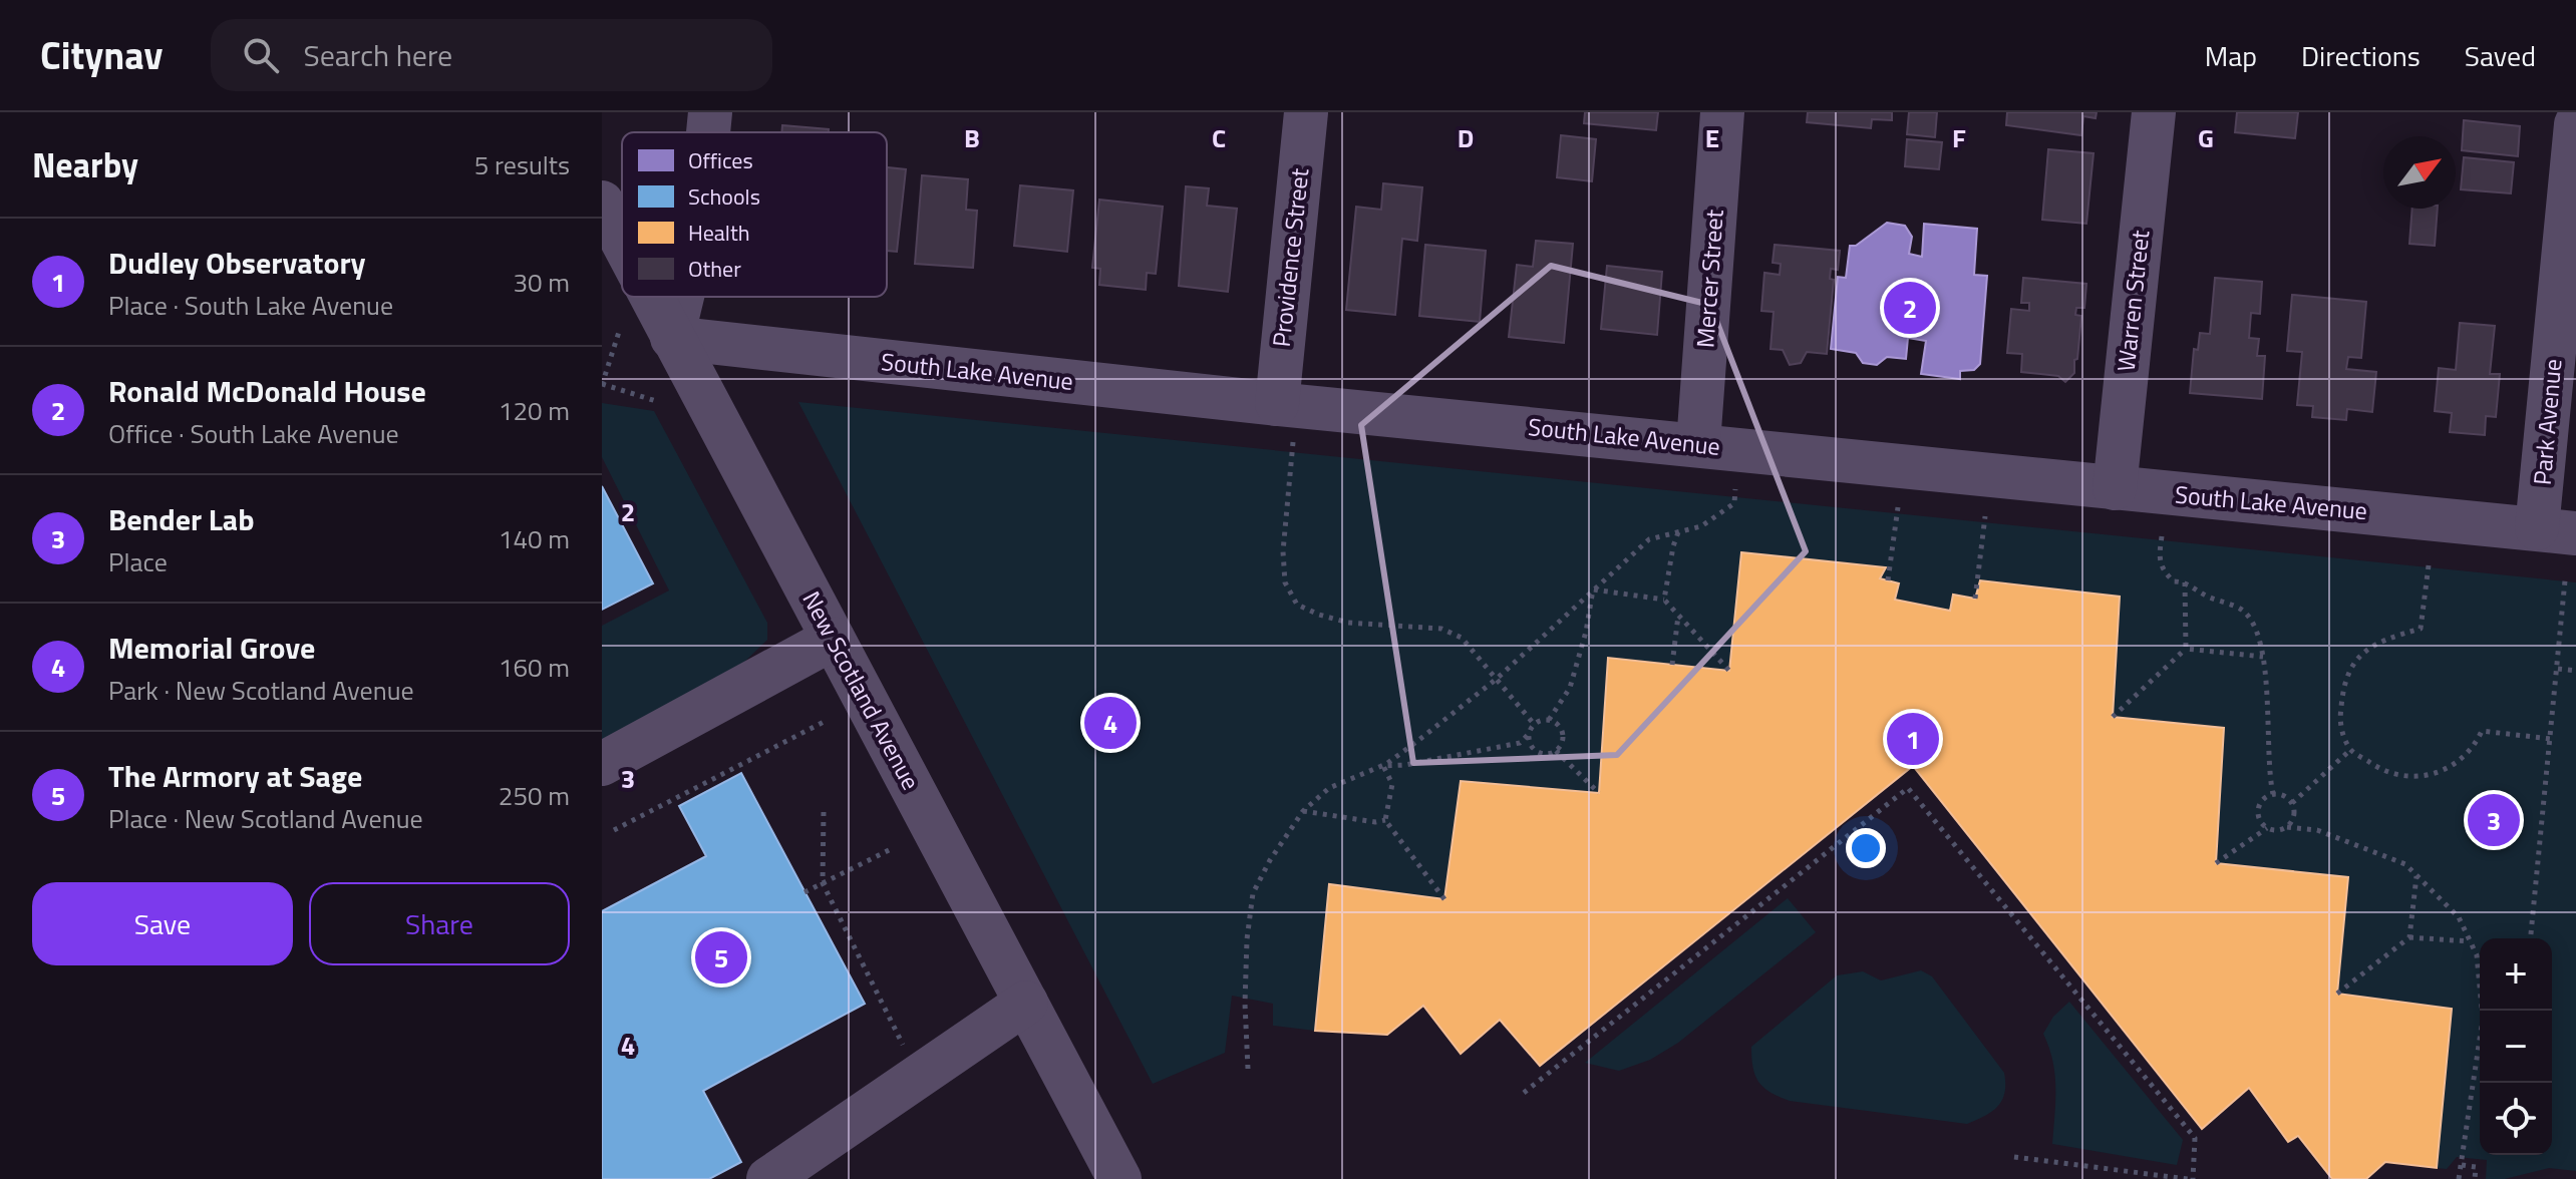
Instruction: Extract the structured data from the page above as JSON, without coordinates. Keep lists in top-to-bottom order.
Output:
{
  "streets": {
    "street": [
      "Providence Street",
      "Mercer Street",
      "Warren Street",
      "South Lake Avenue",
      "Park Avenue",
      "New Scotland Avenue"
    ]
  },
  "crossings": [
    ["Providence Street", "South Lake Avenue"],
    ["Mercer Street", "South Lake Avenue"],
    ["Warren Street", "South Lake Avenue"],
    ["South Lake Avenue", "Park Avenue"],
    ["South Lake Avenue", "New Scotland Avenue"]
  ],
  "legend": [
    "Offices",
    "Schools",
    "Health",
    "Other"
  ],
  "north": "top right",
  "page": {
    "header": "Citynav",
    "search": "Search here",
    "nav": ["Map", "Directions", "Saved"],
    "heading": ["Nearby", "5 results"],
    "list": [
      {
        "mark": "1",
        "name": "Dudley Observatory",
        "note": "Place · South Lake Avenue",
        "value": "30 m"
      },
      {
        "mark": "2",
        "name": "Ronald McDonald House",
        "note": "Office · South Lake Avenue",
        "value": "120 m"
      },
      {
        "mark": "3",
        "name": "Bender Lab",
        "note": "Place",
        "value": "140 m"
      },
      {
        "mark": "4",
        "name": "Memorial Grove",
        "note": "Park · New Scotland Avenue",
        "value": "160 m"
      },
      {
        "mark": "5",
        "name": "The Armory at Sage",
        "note": "Place · New Scotland Avenue",
        "value": "250 m"
      }
    ],
    "pins": [
      "2",
      "4",
      "1",
      "3",
      "5"
    ],
    "buttons": ["Save", "Share"],
    "map_buttons": ["+", "−"]
  },
  "grid": {
    "columns": [
      "B",
      "C",
      "D",
      "E",
      "F",
      "G"
    ],
    "rows": ["2", "3", "4"]
  }
}
